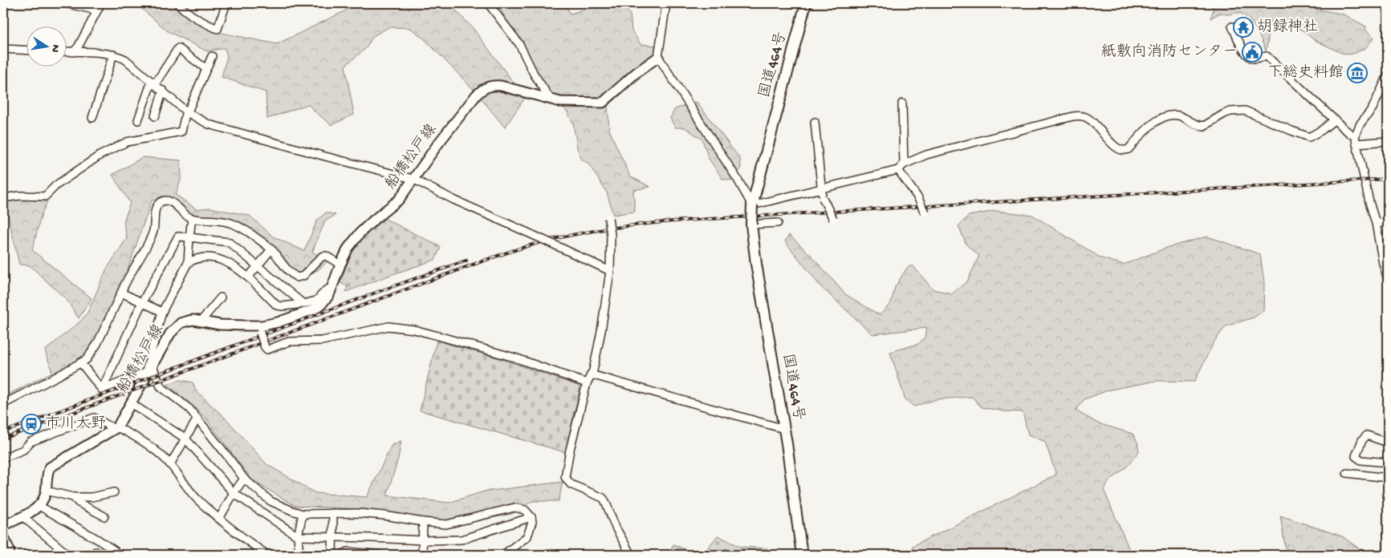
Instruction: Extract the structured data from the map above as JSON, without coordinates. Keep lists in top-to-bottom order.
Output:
{
  "streets": {
    "highway": ["国道464号"],
    "main road": ["船橋松戸線"]
  },
  "places": {
    "temple": ["胡録神社"],
    "public building": ["紙敷向消防センター"],
    "museum": ["下総史料館"],
    "station": ["市川大野"]
  },
  "north": "right"
}
